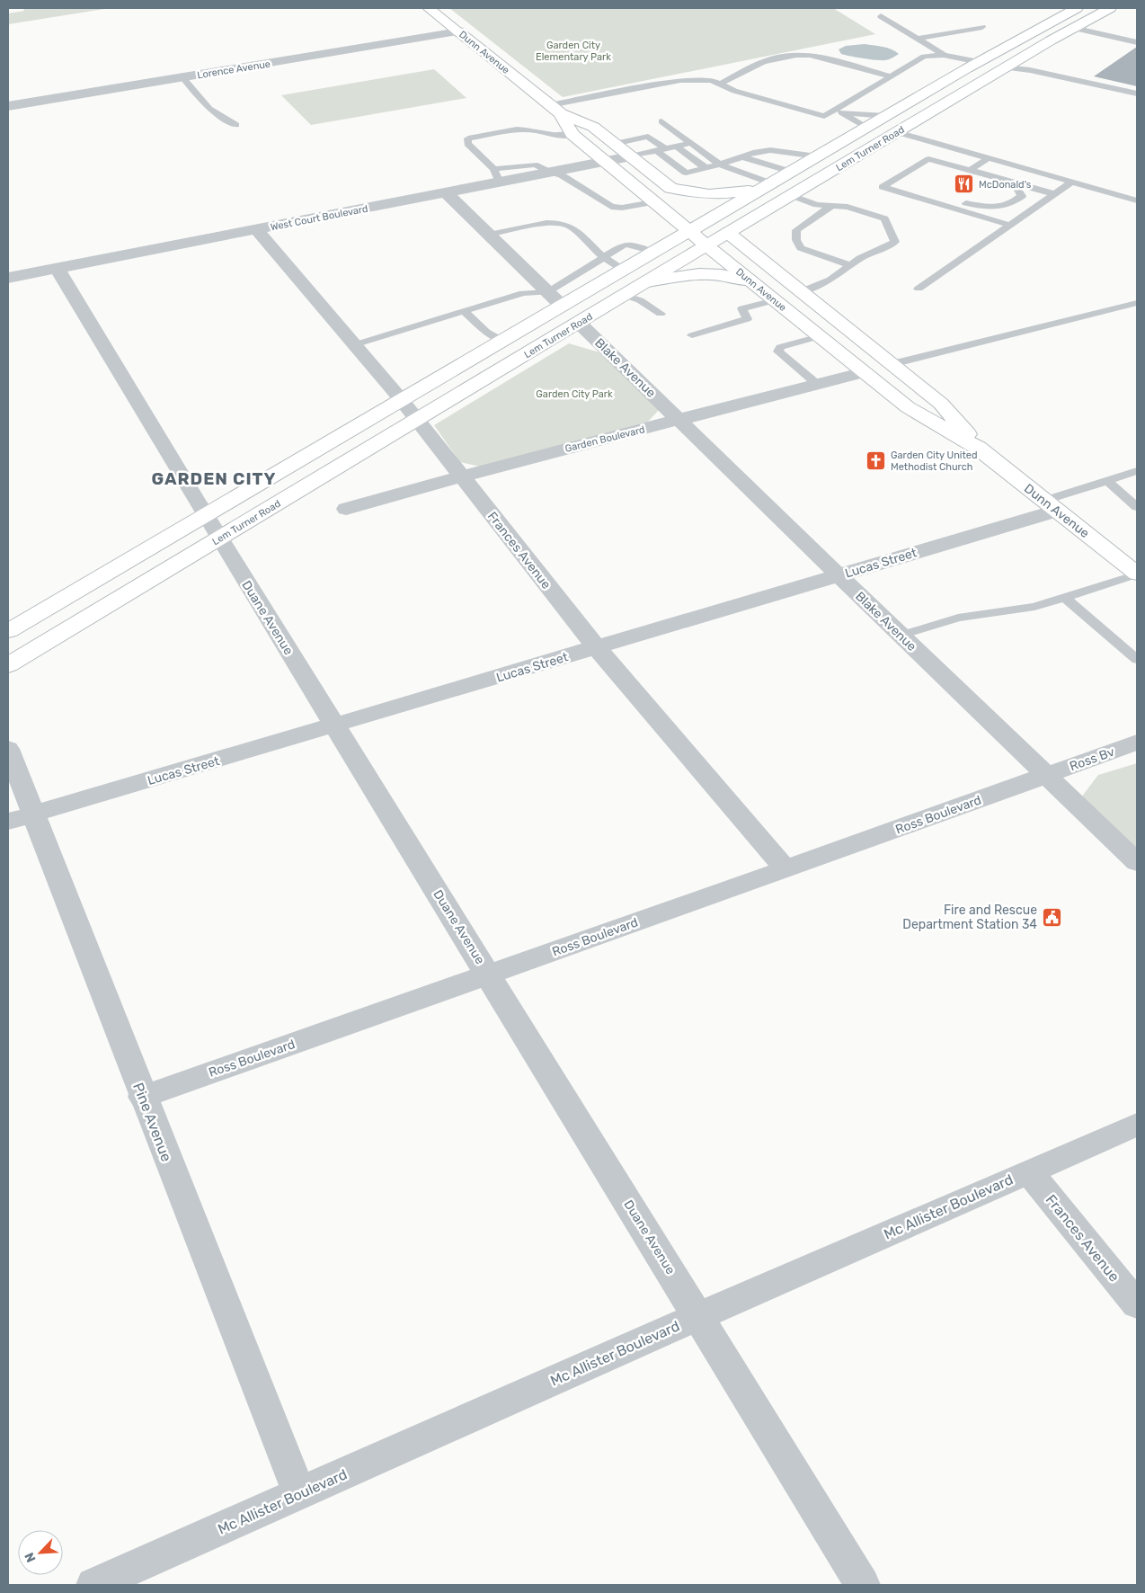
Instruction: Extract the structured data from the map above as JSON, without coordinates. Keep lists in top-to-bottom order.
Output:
{
  "streets": {
    "main road": ["Dunn Avenue", "Lem Turner Road"],
    "street": [
      "Lorence Avenue",
      "West Court Boulevard",
      "Blake Avenue",
      "Garden Boulevard",
      "Frances Avenue",
      "Lucas Street",
      "Duane Avenue",
      "Ross Bv",
      "Ross Boulevard",
      "Pine Avenue",
      "Mc Allister Boulevard"
    ]
  },
  "crossings": [
    ["Dunn Avenue", "Lorence Avenue"],
    ["Dunn Avenue", "Lem Turner Road"],
    ["Dunn Avenue", "West Court Boulevard"],
    ["Dunn Avenue", "Garden Boulevard"],
    ["Dunn Avenue", "Lucas Street"],
    ["Lem Turner Road", "Blake Avenue"],
    ["Lem Turner Road", "Frances Avenue"],
    ["Lem Turner Road", "Duane Avenue"],
    ["West Court Boulevard", "Frances Avenue"],
    ["West Court Boulevard", "Duane Avenue"],
    ["Blake Avenue", "Garden Boulevard"],
    ["Blake Avenue", "Lucas Street"],
    ["Blake Avenue", "Ross Bv"],
    ["Blake Avenue", "Ross Boulevard"],
    ["Garden Boulevard", "Frances Avenue"],
    ["Frances Avenue", "Lucas Street"],
    ["Frances Avenue", "Ross Boulevard"],
    ["Frances Avenue", "Mc Allister Boulevard"],
    ["Lucas Street", "Duane Avenue"],
    ["Lucas Street", "Pine Avenue"],
    ["Duane Avenue", "Ross Boulevard"],
    ["Duane Avenue", "Mc Allister Boulevard"],
    ["Ross Bv", "Ross Boulevard"],
    ["Ross Boulevard", "Pine Avenue"],
    ["Pine Avenue", "Mc Allister Boulevard"]
  ],
  "districts": ["GARDEN CITY"],
  "parks": ["Garden City Elementary Park", "Garden City Park"],
  "places": {
    "restaurant": ["McDonald's"],
    "church": ["Garden City United Methodist Church"],
    "public building": ["Fire and Rescue Department Station 34"]
  },
  "north": "bottom left"
}
